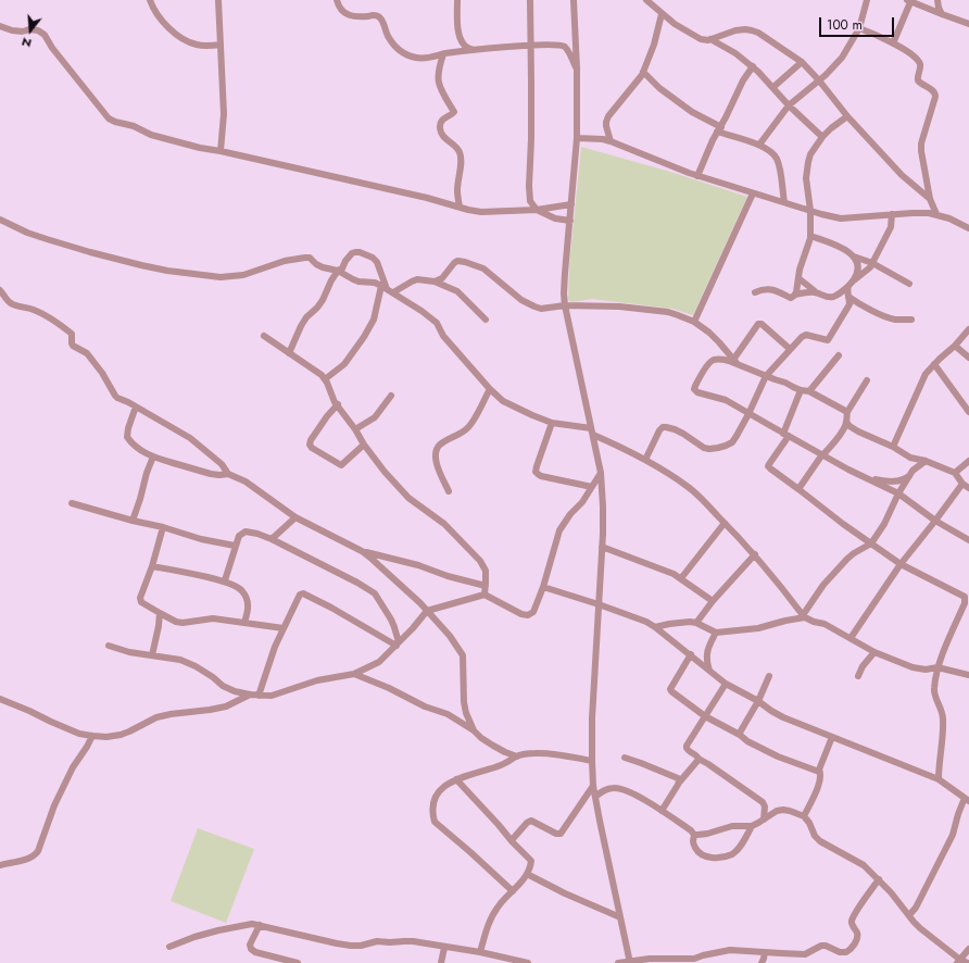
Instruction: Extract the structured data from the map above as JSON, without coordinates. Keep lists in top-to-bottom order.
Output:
{
  "scale_bar": "100 m",
  "north": "bottom"
}
